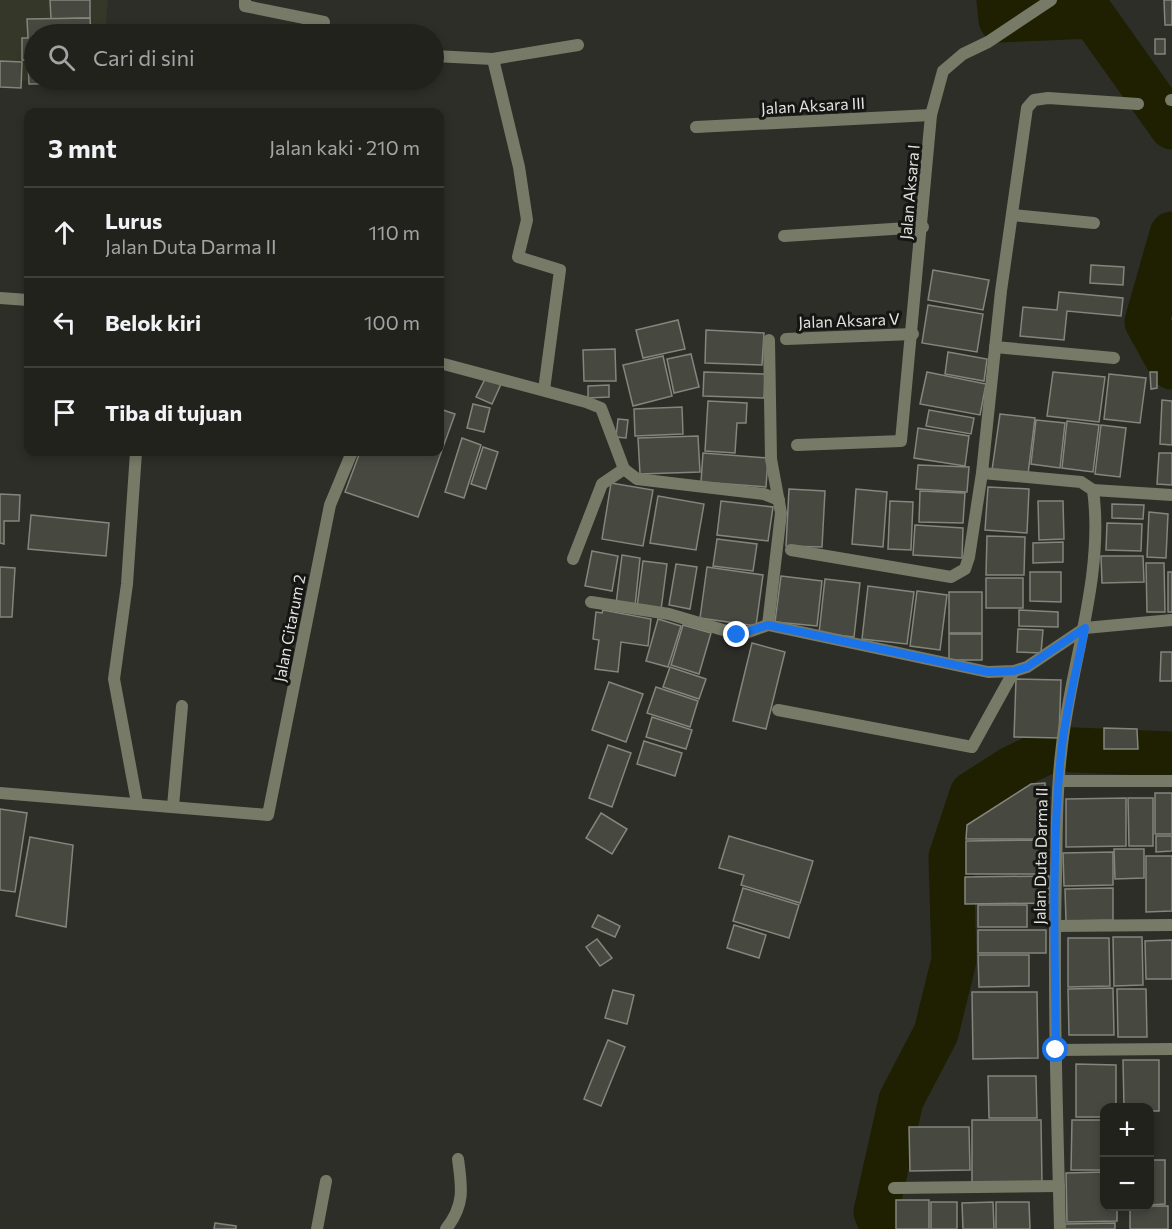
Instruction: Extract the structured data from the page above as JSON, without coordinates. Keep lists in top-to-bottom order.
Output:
{
  "streets": {
    "street": [
      "Jalan Aksara III",
      "Jalan Aksara I",
      "Jalan Aksara V",
      "Jalan Citarum 2",
      "Jalan Duta Darma II"
    ]
  },
  "crossings": [
    ["Jalan Aksara III", "Jalan Aksara I"],
    ["Jalan Aksara I", "Jalan Aksara V"]
  ],
  "page": {
    "search": "Cari di sini",
    "heading": ["3 mnt", "Jalan kaki · 210 m"],
    "list": [
      ["Lurus", "Jalan Duta Darma II", "110 m"],
      ["Belok kiri", "100 m"],
      "Tiba di tujuan"
    ],
    "map_buttons": ["+", "−"]
  }
}
